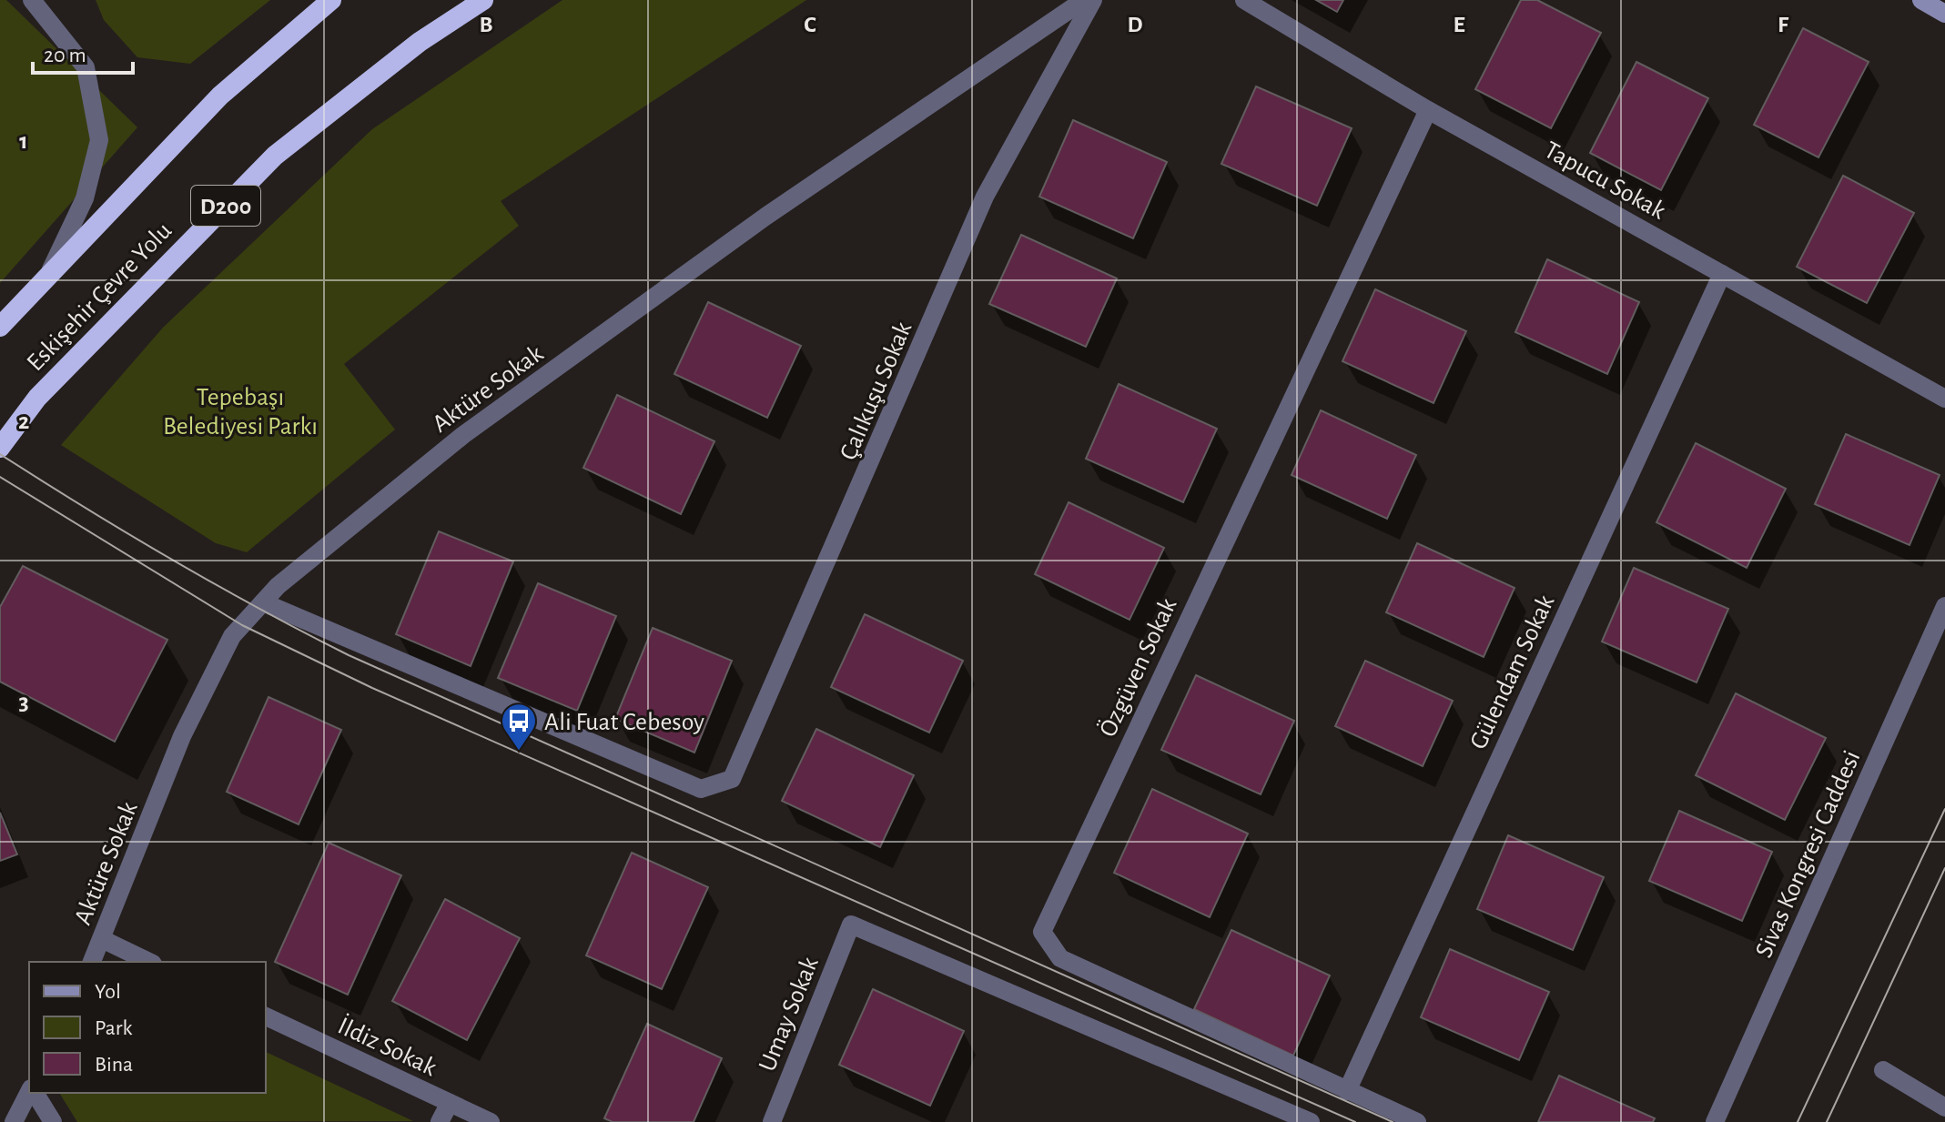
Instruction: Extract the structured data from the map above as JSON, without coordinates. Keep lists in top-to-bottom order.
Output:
{
  "streets": {
    "highway": ["D200", "Eskişehir Çevre Yolu"],
    "street": [
      "Tapucu Sokak",
      "Aktüre Sokak",
      "Çalıkuşu Sokak",
      "Özgüven Sokak",
      "Gülendam Sokak",
      "Sivas Kongresi Caddesi",
      "Umay Sokak",
      "İldiz Sokak"
    ]
  },
  "crossings": [
    ["Tapucu Sokak", "Özgüven Sokak"],
    ["Tapucu Sokak", "Gülendam Sokak"],
    ["Aktüre Sokak", "Çalıkuşu Sokak"],
    ["Özgüven Sokak", "Gülendam Sokak"]
  ],
  "parks": ["Tepebaşı Belediyesi Parkı"],
  "places": {
    "bus stop": ["Ali Fuat Cebesoy"]
  },
  "legend": ["Yol", "Park", "Bina"],
  "scale_bar": "20 m",
  "grid": {
    "columns": [
      "B",
      "C",
      "D",
      "E",
      "F"
    ],
    "rows": ["1", "2", "3"]
  }
}
